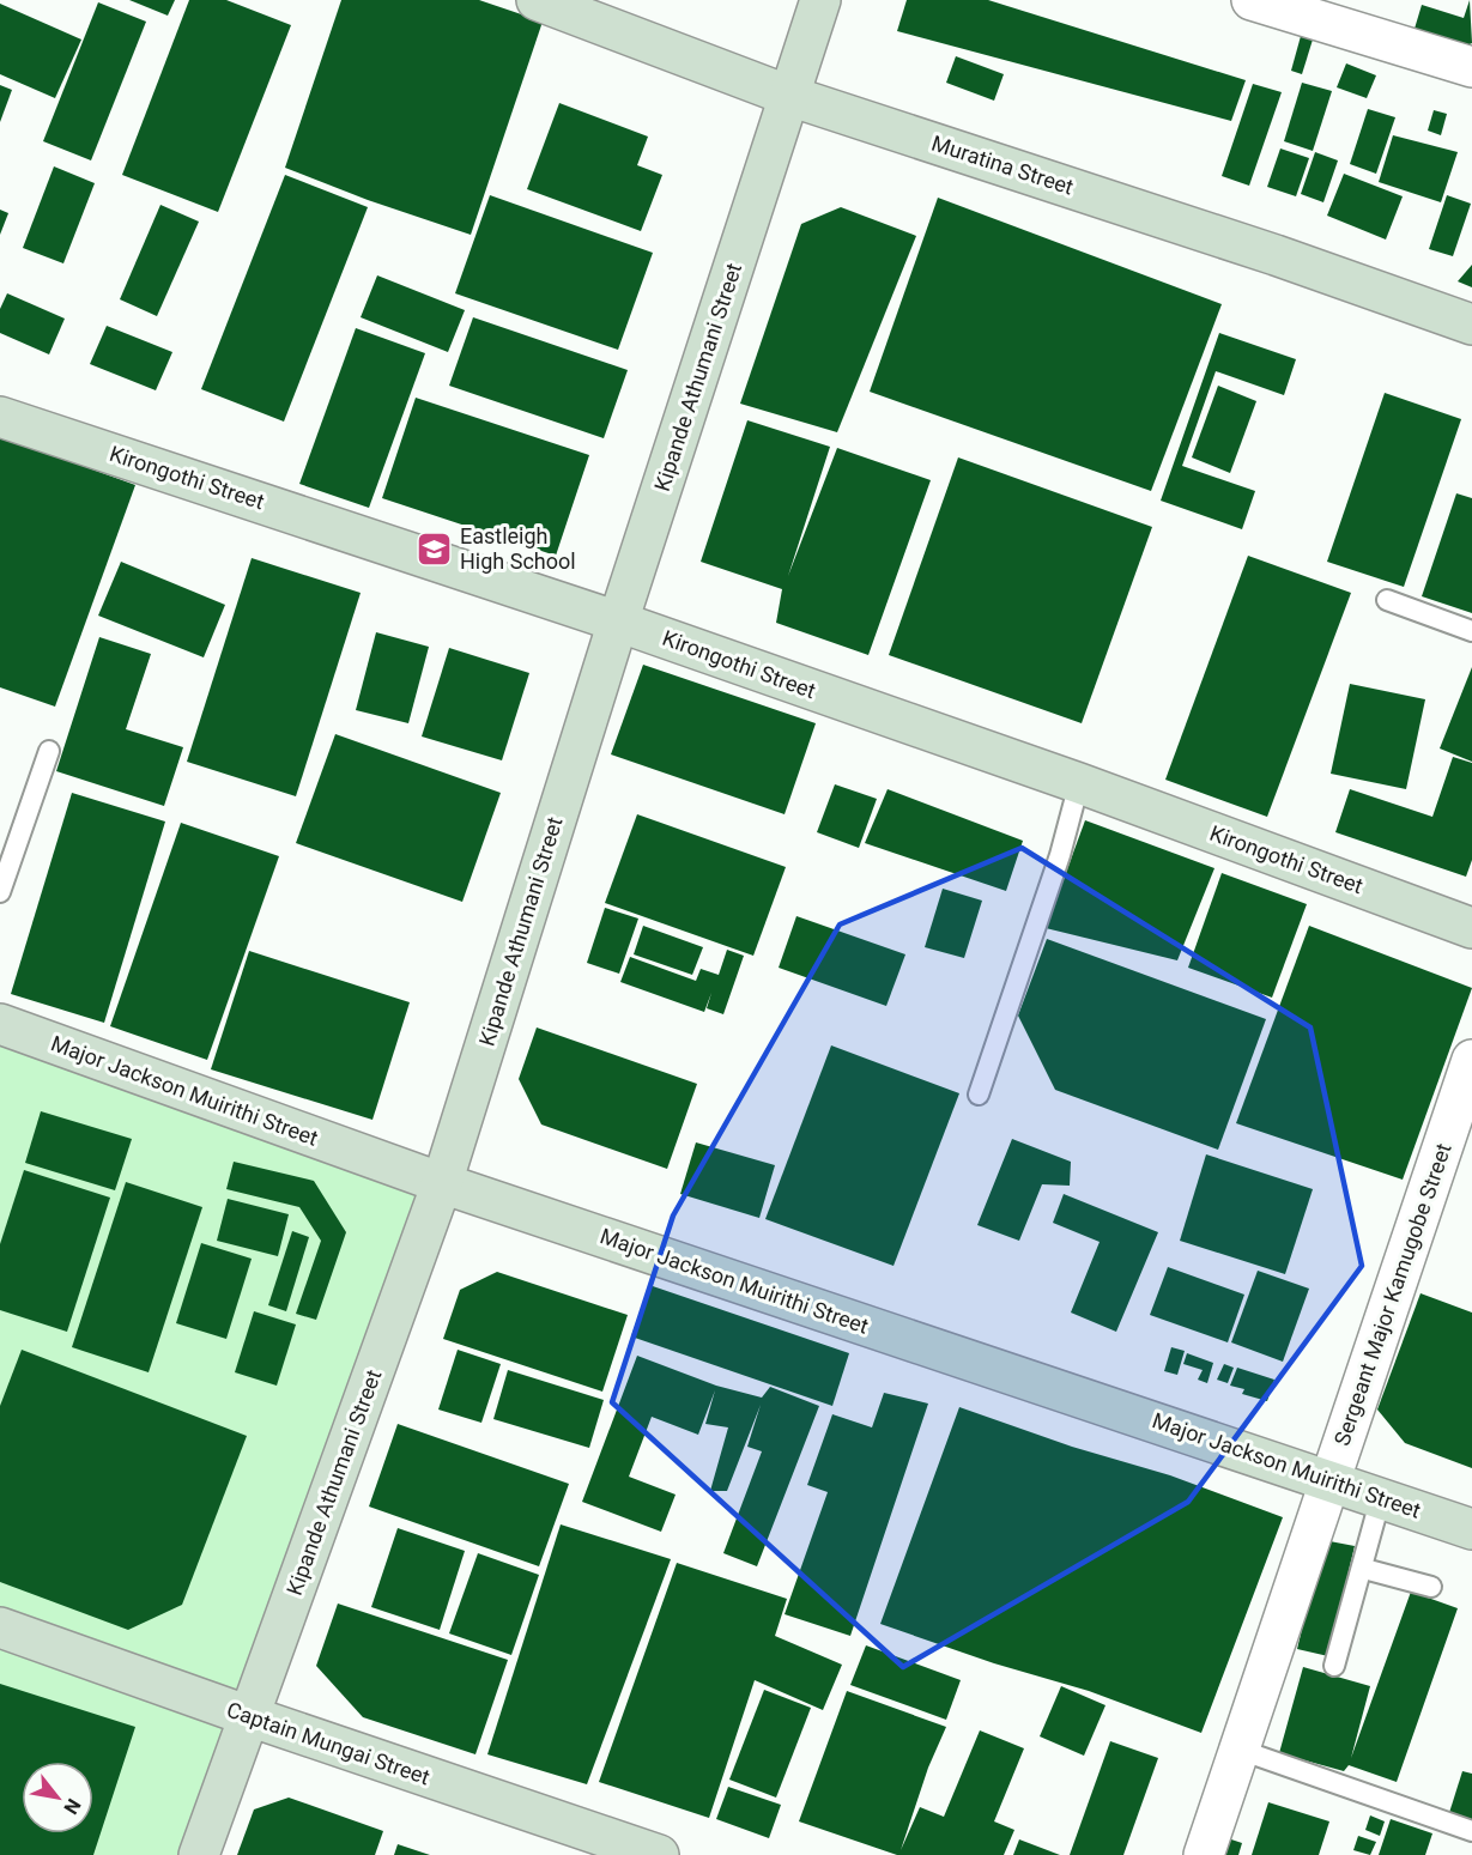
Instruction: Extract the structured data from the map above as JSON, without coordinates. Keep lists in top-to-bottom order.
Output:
{
  "streets": {
    "street": [
      "Muratina Street",
      "Kipande Athumani Street",
      "Kirongothi Street",
      "Major Jackson Muirithi Street",
      "Sergeant Major Kamugobe Street",
      "Captain Mungai Street"
    ]
  },
  "crossings": [
    ["Muratina Street", "Kipande Athumani Street"],
    ["Kipande Athumani Street", "Kirongothi Street"],
    ["Kipande Athumani Street", "Major Jackson Muirithi Street"],
    ["Kipande Athumani Street", "Captain Mungai Street"],
    ["Major Jackson Muirithi Street", "Sergeant Major Kamugobe Street"]
  ],
  "places": {
    "school or university": ["Eastleigh High School"]
  },
  "north": "bottom right"
}
